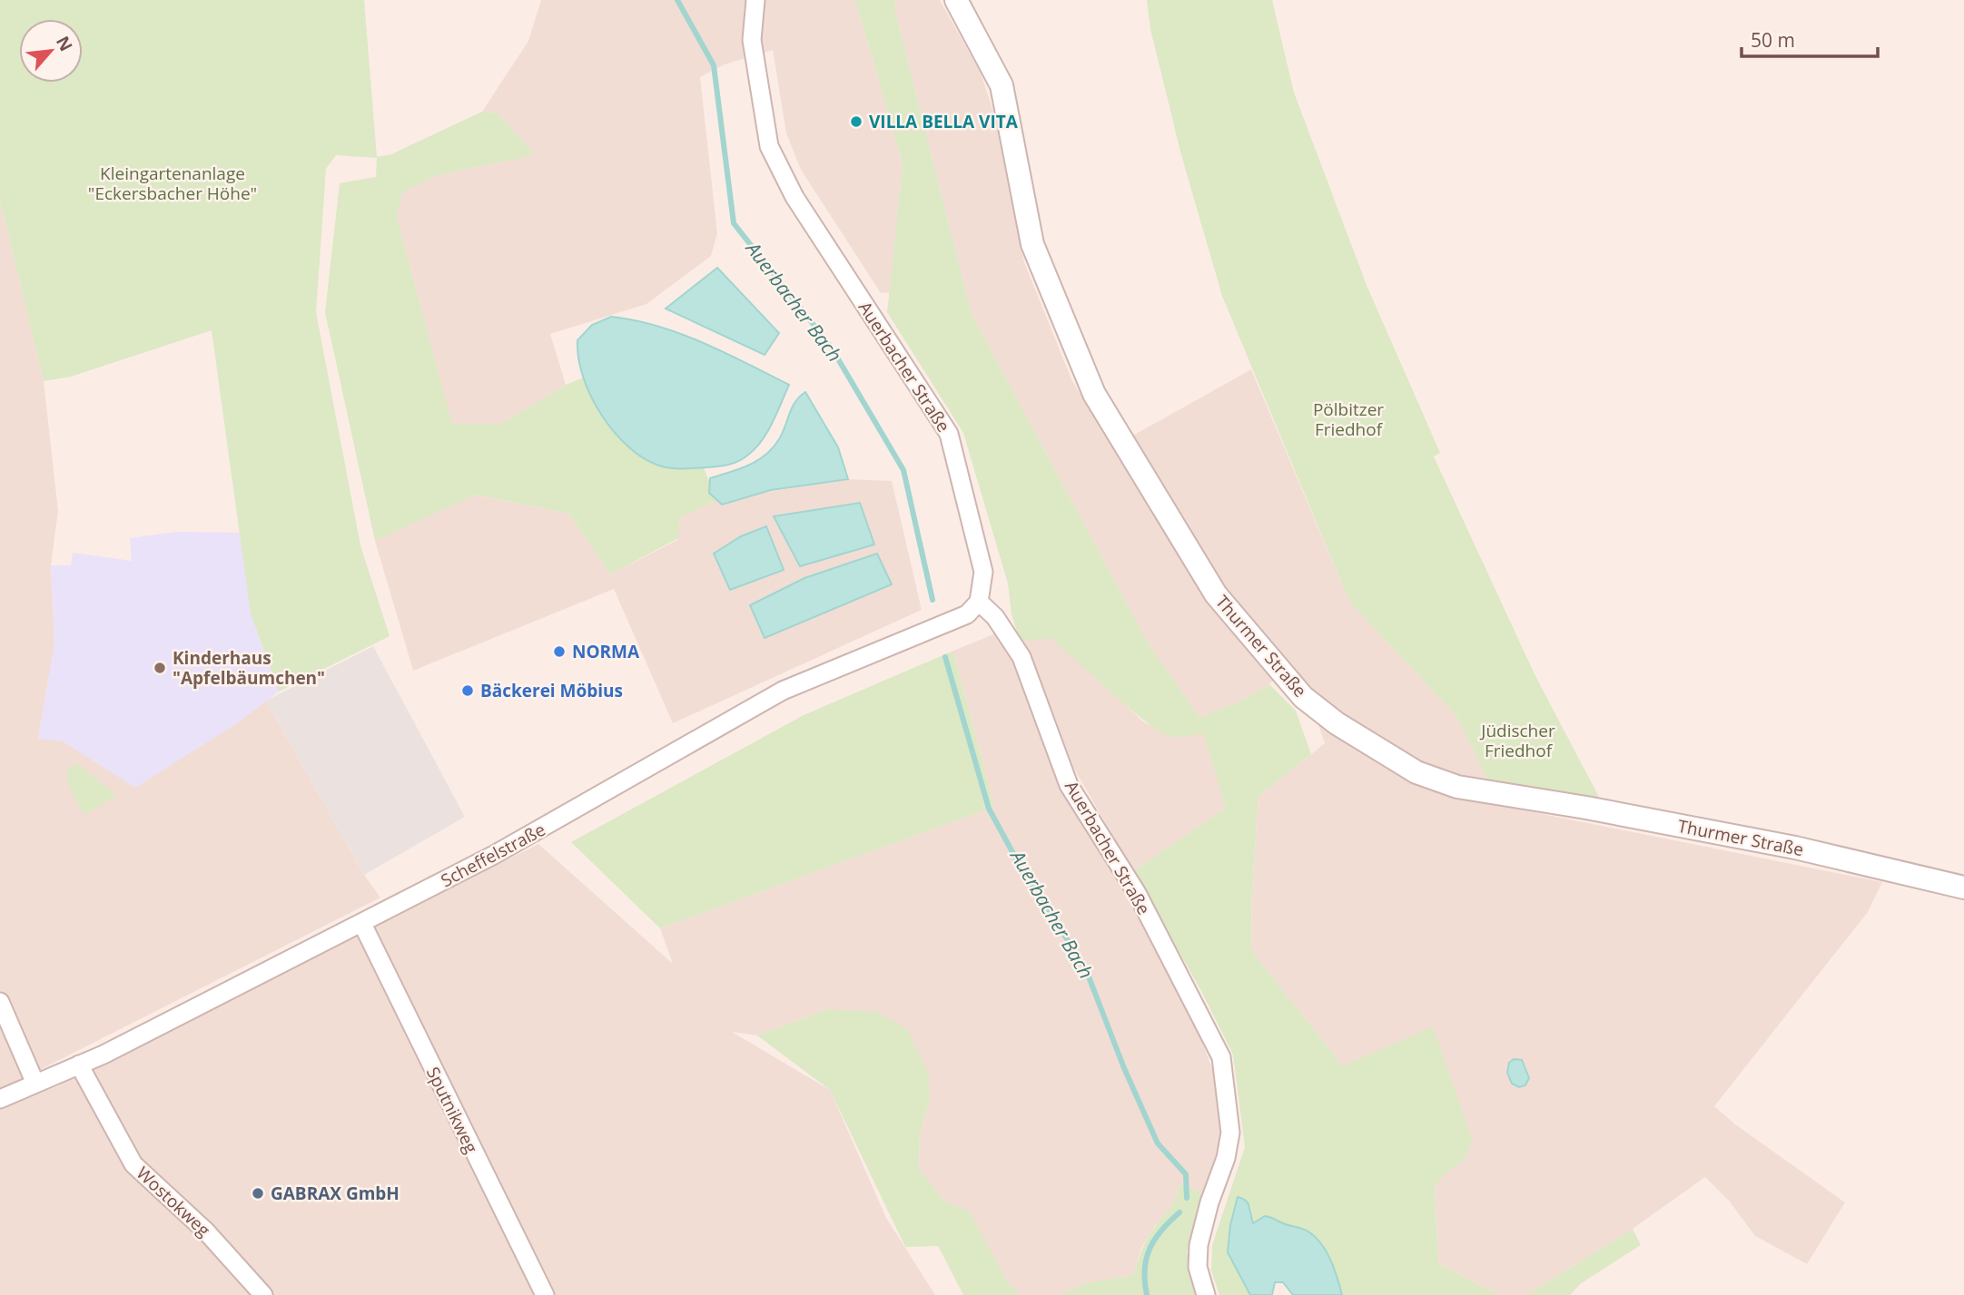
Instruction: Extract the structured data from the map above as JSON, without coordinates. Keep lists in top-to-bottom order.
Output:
{
  "streets": {
    "street": [
      "Auerbacher Straße",
      "Thurmer Straße",
      "Scheffelstraße",
      "Sputnikweg",
      "Wostokweg"
    ]
  },
  "crossings": [
    ["Auerbacher Straße", "Scheffelstraße"],
    ["Scheffelstraße", "Sputnikweg"],
    ["Scheffelstraße", "Wostokweg"]
  ],
  "water": ["Auerbacher Bach"],
  "parks": ["Kleingartenanlage \"Eckersbacher Höhe\"", "Pölbitzer Friedhof", "Jüdischer Friedhof"],
  "places": [
    "VILLA BELLA VITA",
    "NORMA",
    "Kinderhaus \"Apfelbäumchen\"",
    "Bäckerei Möbius",
    "GABRAX GmbH"
  ],
  "scale_bar": "50 m",
  "north": "top right"
}
